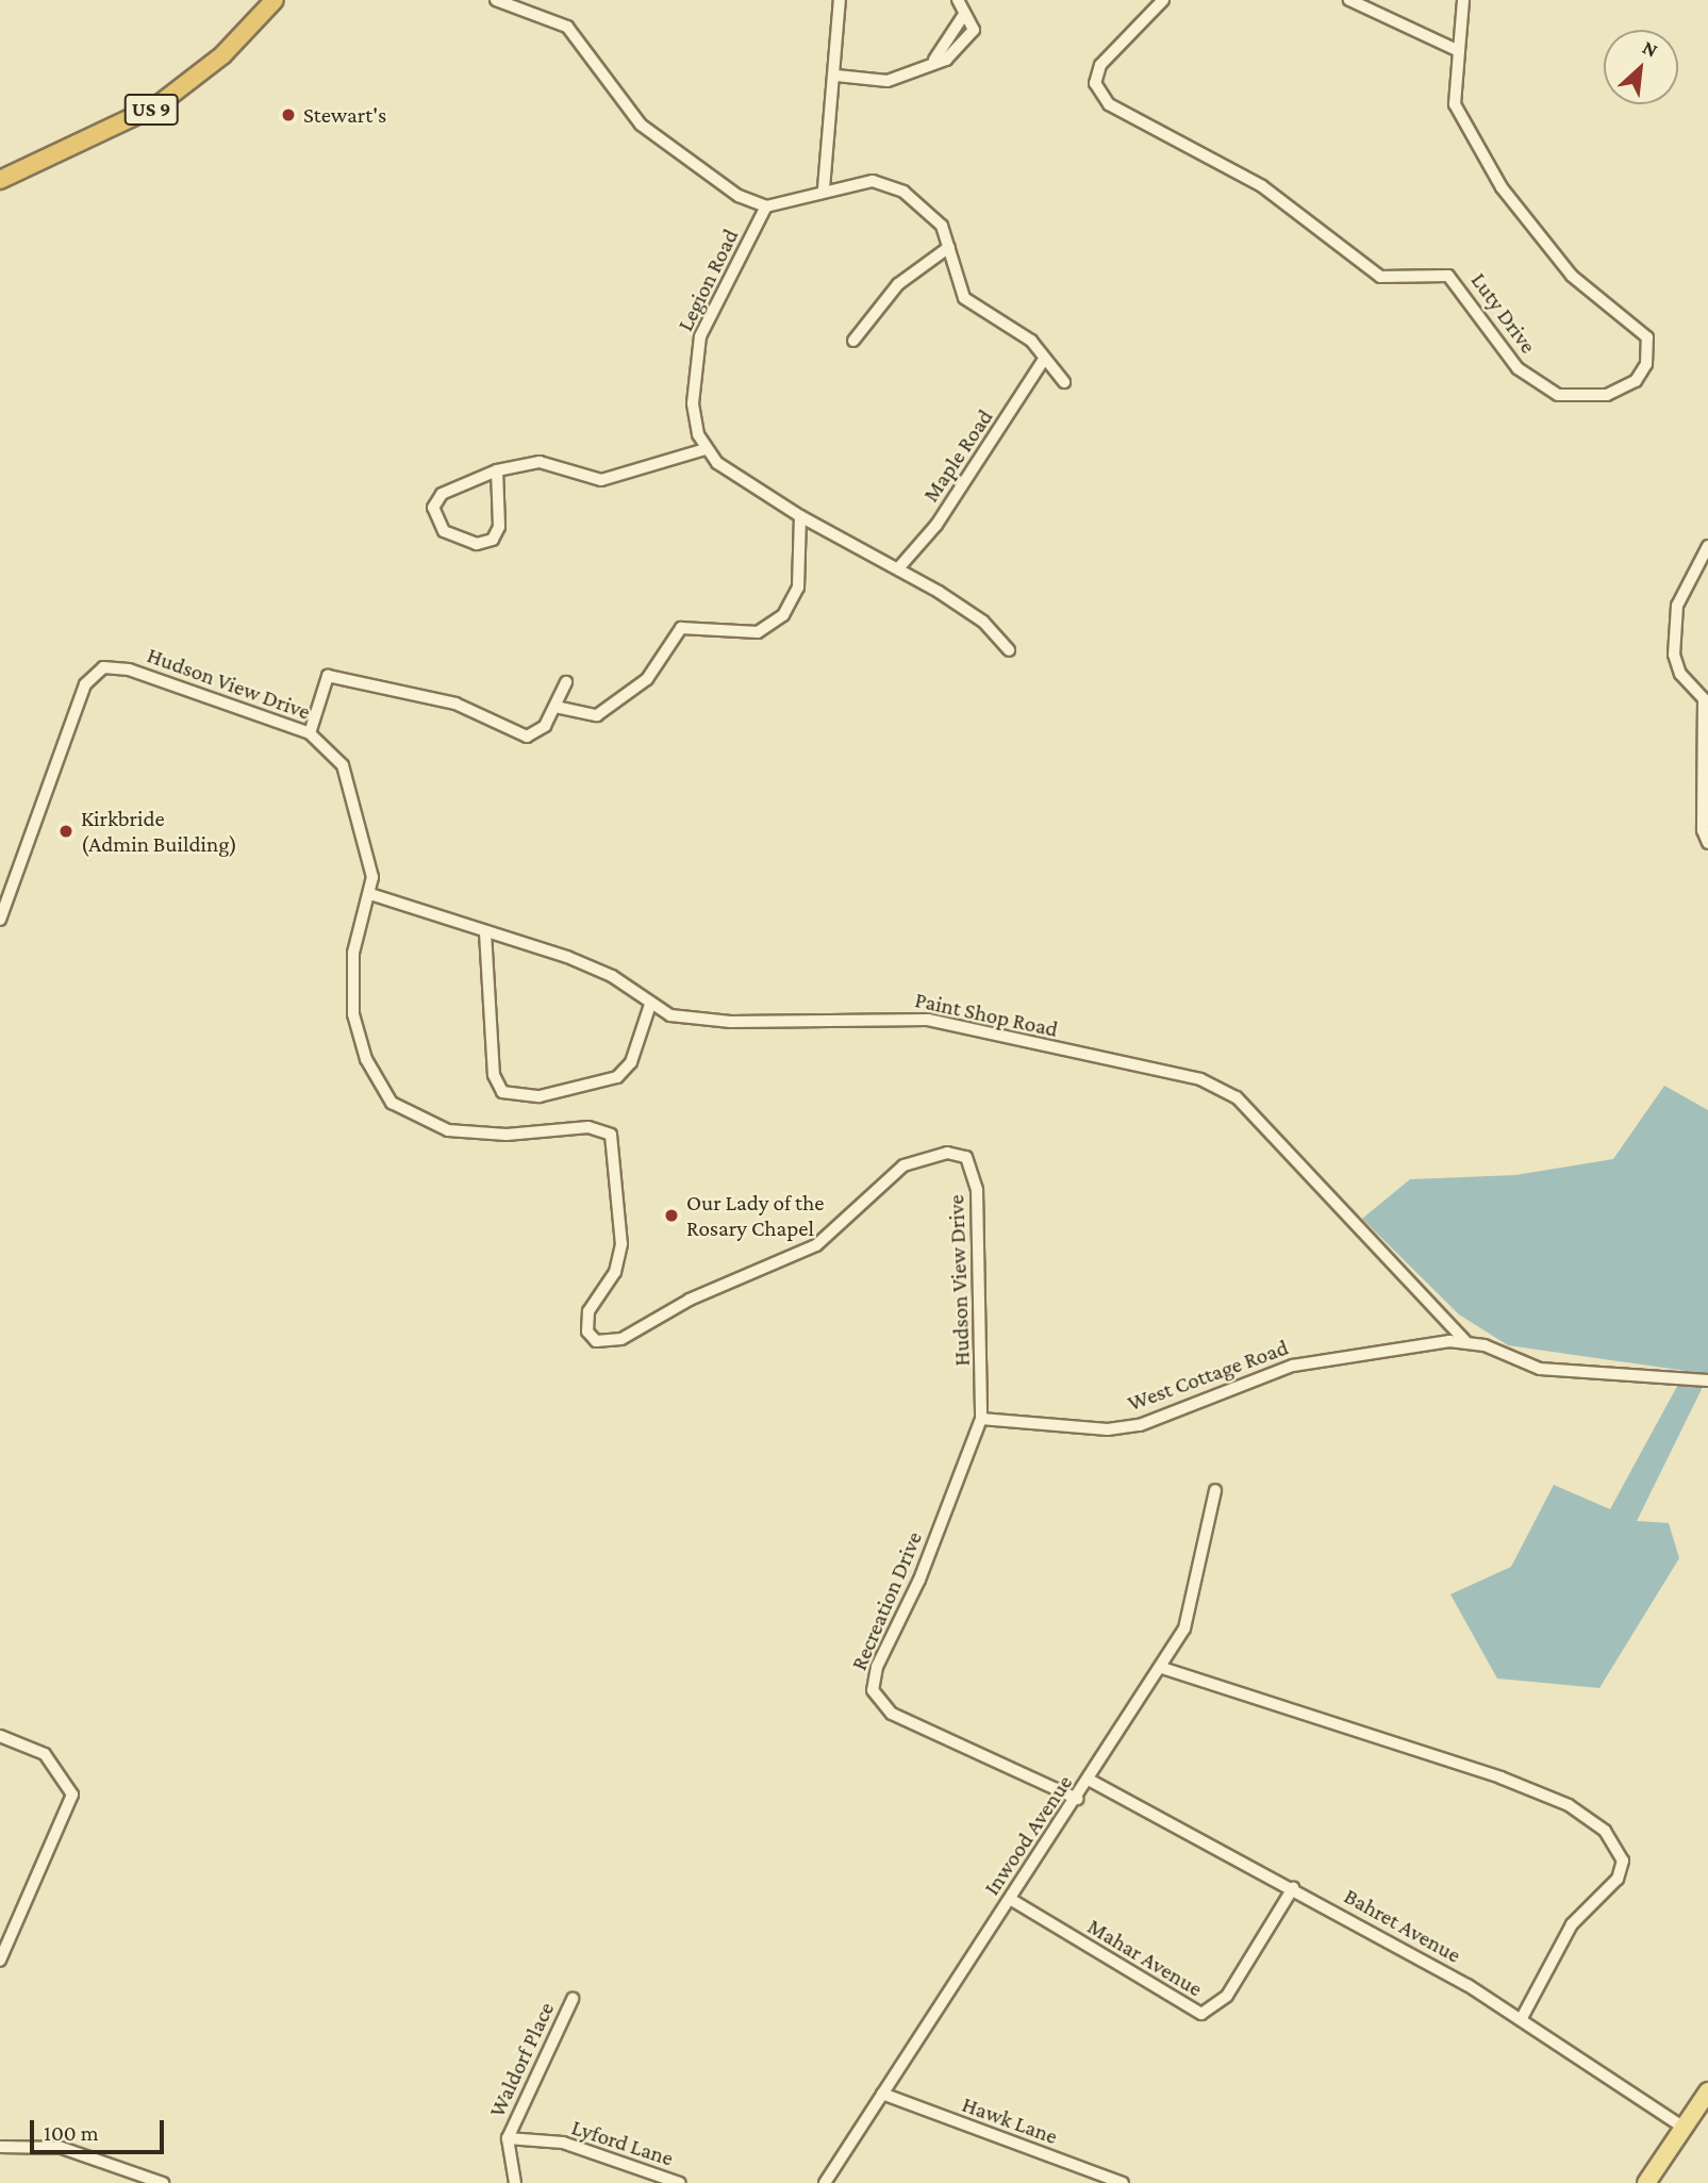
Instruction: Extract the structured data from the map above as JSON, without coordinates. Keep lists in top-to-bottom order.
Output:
{
  "streets": {
    "highway": ["US 9"],
    "street": [
      "Legion Road",
      "Luty Drive",
      "Maple Road",
      "Hudson View Drive",
      "Paint Shop Road",
      "West Cottage Road",
      "Recreation Drive",
      "Inwood Avenue",
      "Bahret Avenue",
      "Mahar Avenue",
      "Waldorf Place",
      "Hawk Lane",
      "Lyford Lane"
    ]
  },
  "crossings": [
    ["Hudson View Drive", "Paint Shop Road"],
    ["Hudson View Drive", "West Cottage Road"],
    ["Hudson View Drive", "Recreation Drive"],
    ["Paint Shop Road", "West Cottage Road"],
    ["Recreation Drive", "Inwood Avenue"],
    ["Inwood Avenue", "Bahret Avenue"],
    ["Inwood Avenue", "Mahar Avenue"],
    ["Inwood Avenue", "Hawk Lane"],
    ["Bahret Avenue", "Mahar Avenue"],
    ["Waldorf Place", "Lyford Lane"]
  ],
  "places": ["Stewart's", "Kirkbride (Admin Building)", "Our Lady of the Rosary Chapel"],
  "scale_bar": "100 m",
  "north": "top right"
}
